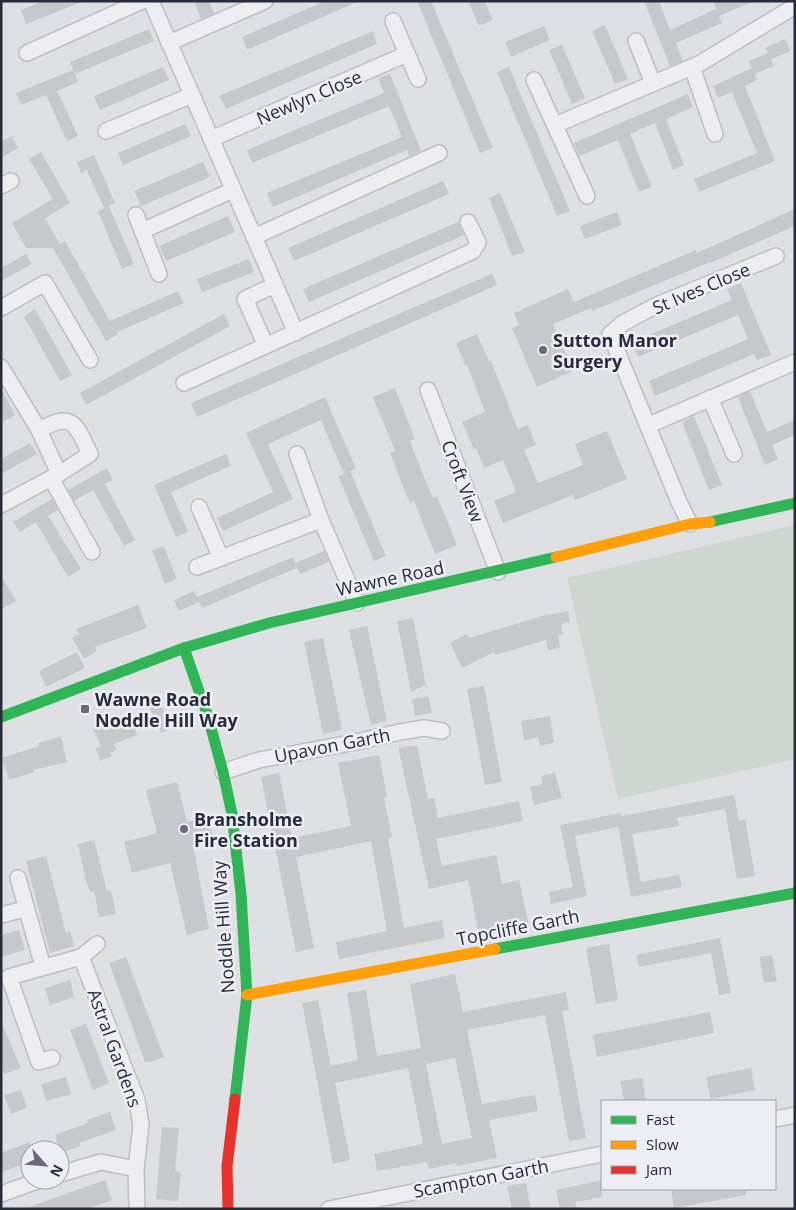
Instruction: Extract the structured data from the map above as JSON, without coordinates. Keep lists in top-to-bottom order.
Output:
{
  "streets": {
    "street": [
      "Newlyn Close",
      "St Ives Close",
      "Croft View",
      "Wawne Road",
      "Upavon Garth",
      "Noddle Hill Way",
      "Topcliffe Garth",
      "Astral Gardens",
      "Scampton Garth"
    ]
  },
  "crossings": [
    ["St Ives Close", "Wawne Road"],
    ["Croft View", "Wawne Road"],
    ["Wawne Road", "Noddle Hill Way"],
    ["Upavon Garth", "Noddle Hill Way"],
    ["Noddle Hill Way", "Topcliffe Garth"]
  ],
  "places": {
    "other": ["Sutton Manor Surgery", "Bransholme Fire Station"],
    "transit": ["Wawne Road Noddle Hill Way"]
  },
  "legend": ["Fast", "Slow", "Jam"],
  "north": "bottom right"
}
